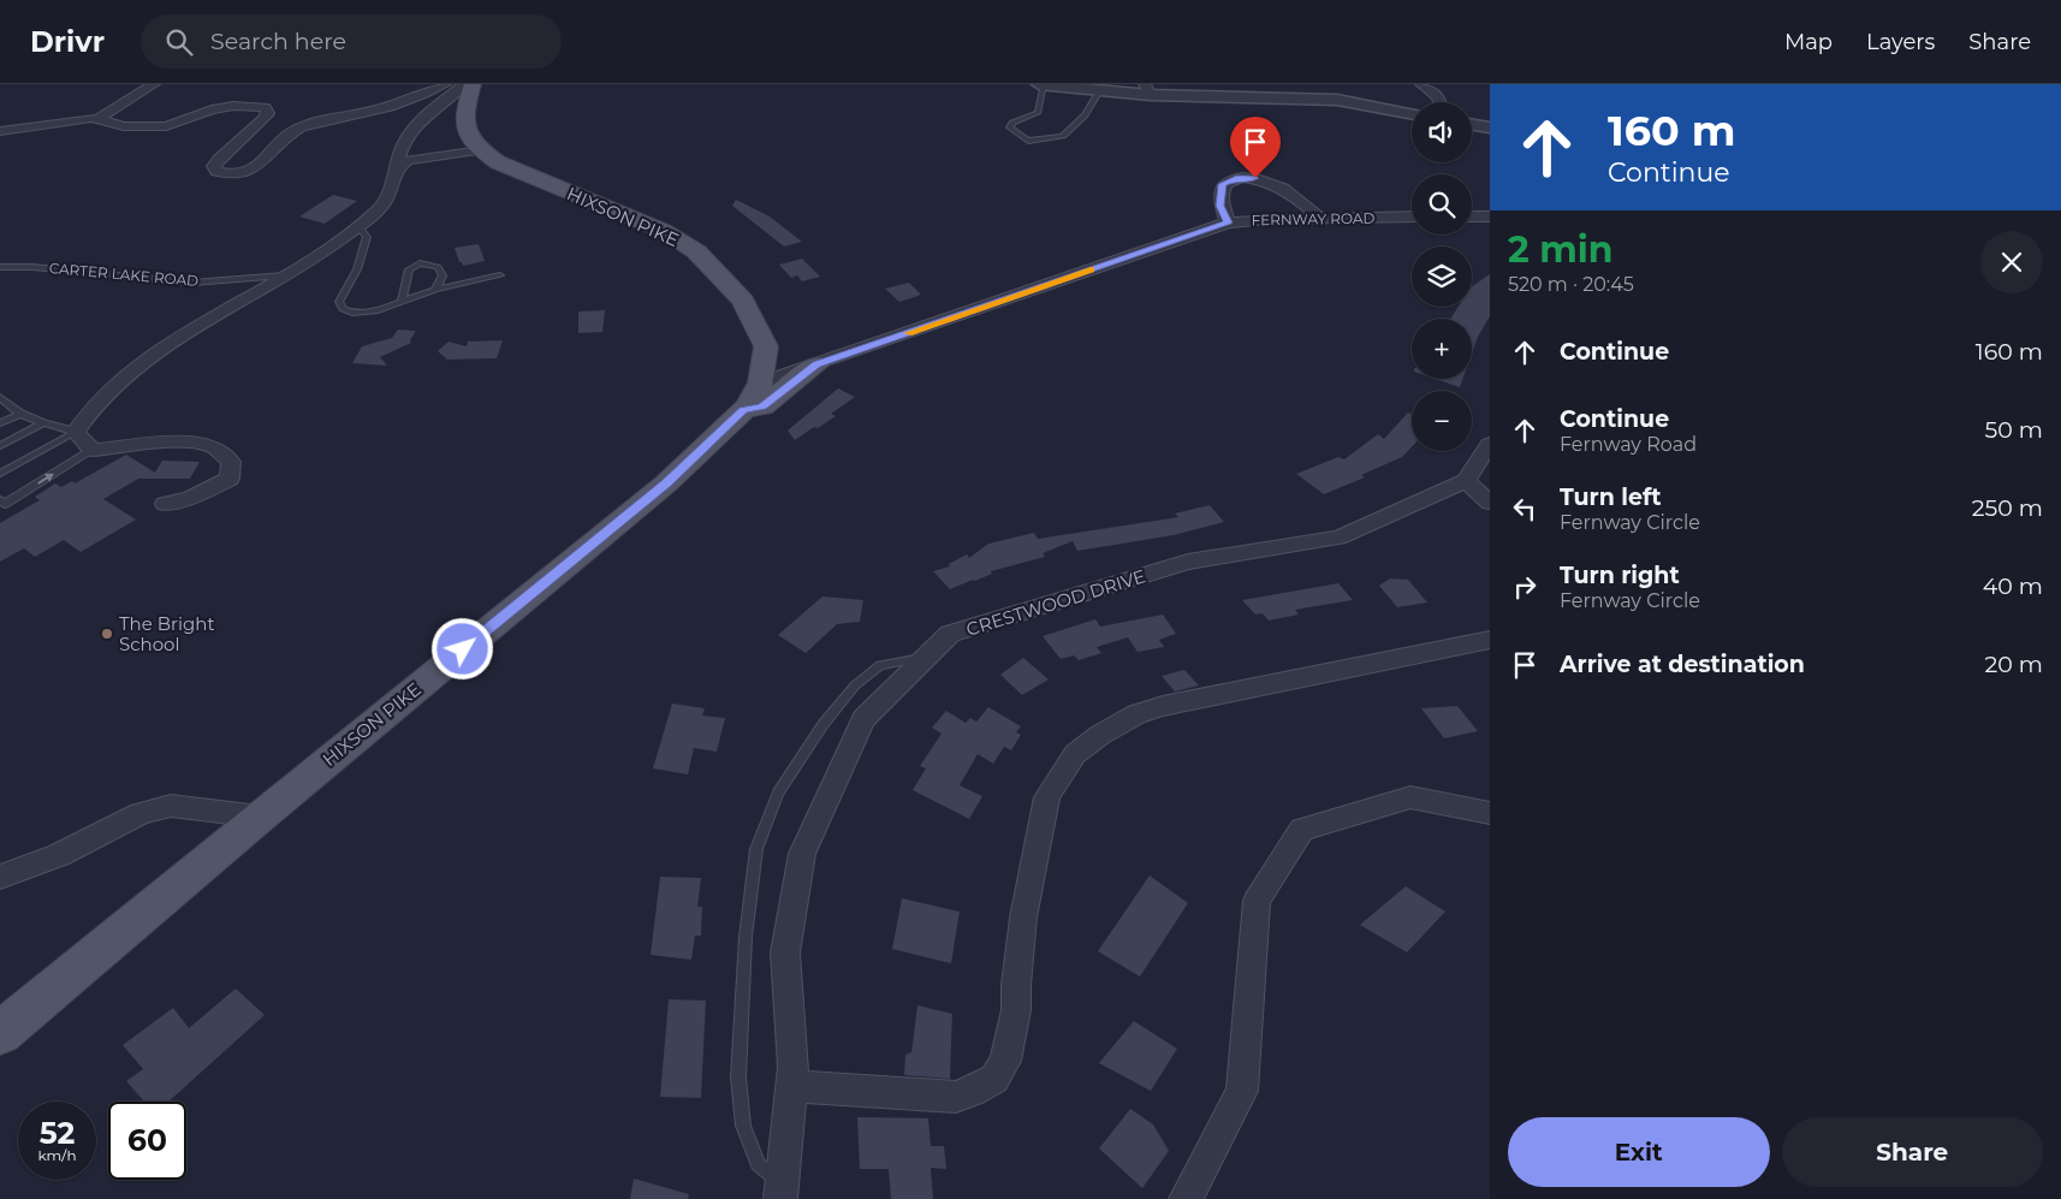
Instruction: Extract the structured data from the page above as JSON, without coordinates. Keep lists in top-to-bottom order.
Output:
{
  "streets": {
    "main road": ["HIXSON PIKE"],
    "street": ["FERNWAY ROAD", "CRESTWOOD DRIVE"],
    "lane": ["CARTER LAKE ROAD"]
  },
  "places": ["The Bright School"],
  "page": {
    "header": "Drivr",
    "search": "Search here",
    "nav": ["Map", "Layers", "Share"],
    "turn": ["160 m", "Continue"],
    "map_buttons": ["+", "−"],
    "heading": ["2 min", "520 m · 20:45"],
    "list": [
      {
        "name": "Continue",
        "value": "160 m"
      },
      {
        "name": "Continue",
        "note": "Fernway Road",
        "value": "50 m"
      },
      {
        "name": "Turn left",
        "note": "Fernway Circle",
        "value": "250 m"
      },
      {
        "name": "Turn right",
        "note": "Fernway Circle",
        "value": "40 m"
      },
      {
        "name": "Arrive at destination",
        "value": "20 m"
      }
    ],
    "speed": "52 km/h",
    "limit": "60",
    "buttons": ["Exit", "Share"]
  }
}
